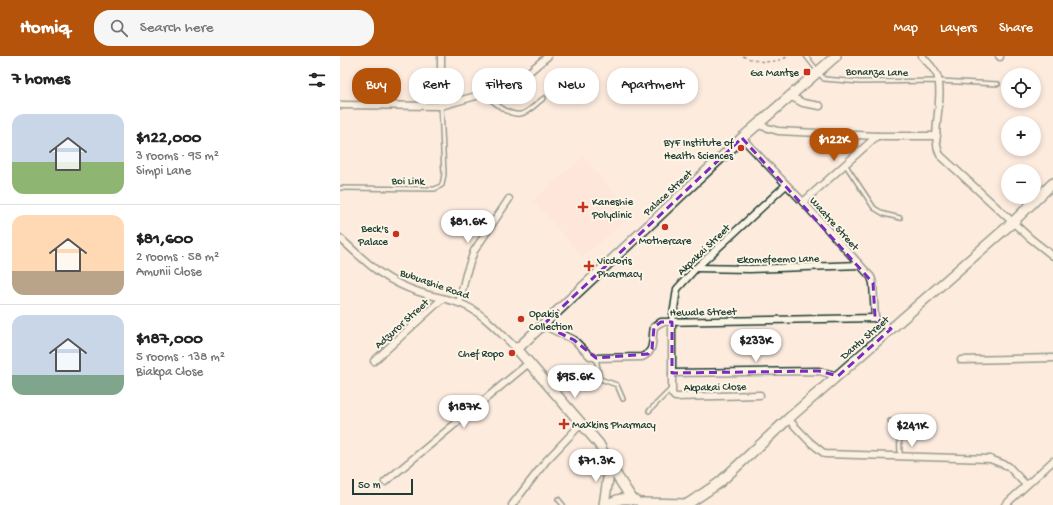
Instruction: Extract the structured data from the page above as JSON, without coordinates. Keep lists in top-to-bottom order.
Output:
{
  "streets": {
    "street": [
      "Palace Street",
      "Waatre Street",
      "Akpakai Street",
      "Ekomefeemo Lane",
      "Bubuashie Road",
      "Hewale Street",
      "Adzuror Street",
      "Dantu Street",
      "Akpakai Close"
    ],
    "lane": ["Bonanza Lane", "Boi Link"]
  },
  "crossings": [
    ["Bonanza Lane", "Palace Street"],
    ["Palace Street", "Waatre Street"],
    ["Palace Street", "Bubuashie Road"],
    ["Waatre Street", "Akpakai Street"],
    ["Waatre Street", "Ekomefeemo Lane"],
    ["Waatre Street", "Hewale Street"],
    ["Akpakai Street", "Ekomefeemo Lane"],
    ["Akpakai Street", "Hewale Street"],
    ["Akpakai Street", "Akpakai Close"],
    ["Bubuashie Road", "Adzuror Street"],
    ["Bubuashie Road", "Dantu Street"]
  ],
  "places": {
    "transit": ["Ga Mantse"],
    "other": [
      "BYF Institute of Health Sciences",
      "Mothercare",
      "Beck's Palace",
      "Opakis Collection",
      "Chef Ropo"
    ],
    "health": ["Kaneshie Polyclinic", "Vicdoris Pharmacy", "Maxkins Pharmacy"]
  },
  "scale_bar": "50 m",
  "page": {
    "header": "Homiq",
    "search": "Search here",
    "nav": ["Map", "Layers", "Share"],
    "heading": "7 homes",
    "map_buttons": ["+", "−"],
    "chip": [
      "Buy",
      "Rent",
      "Filters",
      "New",
      "Apartment"
    ],
    "list": [
      {
        "name": "$122,000",
        "note": "3 rooms · 95 m² · Simpi Lane"
      },
      {
        "name": "$81,600",
        "note": "2 rooms · 58 m² · Amunii Close"
      },
      {
        "name": "$187,000",
        "note": "5 rooms · 138 m² · Biakpa Close"
      }
    ],
    "price": [
      "$122K",
      "$81.6K",
      "$233K",
      "$95.6K",
      "$187K",
      "$241K",
      "$71.3K"
    ],
    "scale": "50 m"
  }
}
